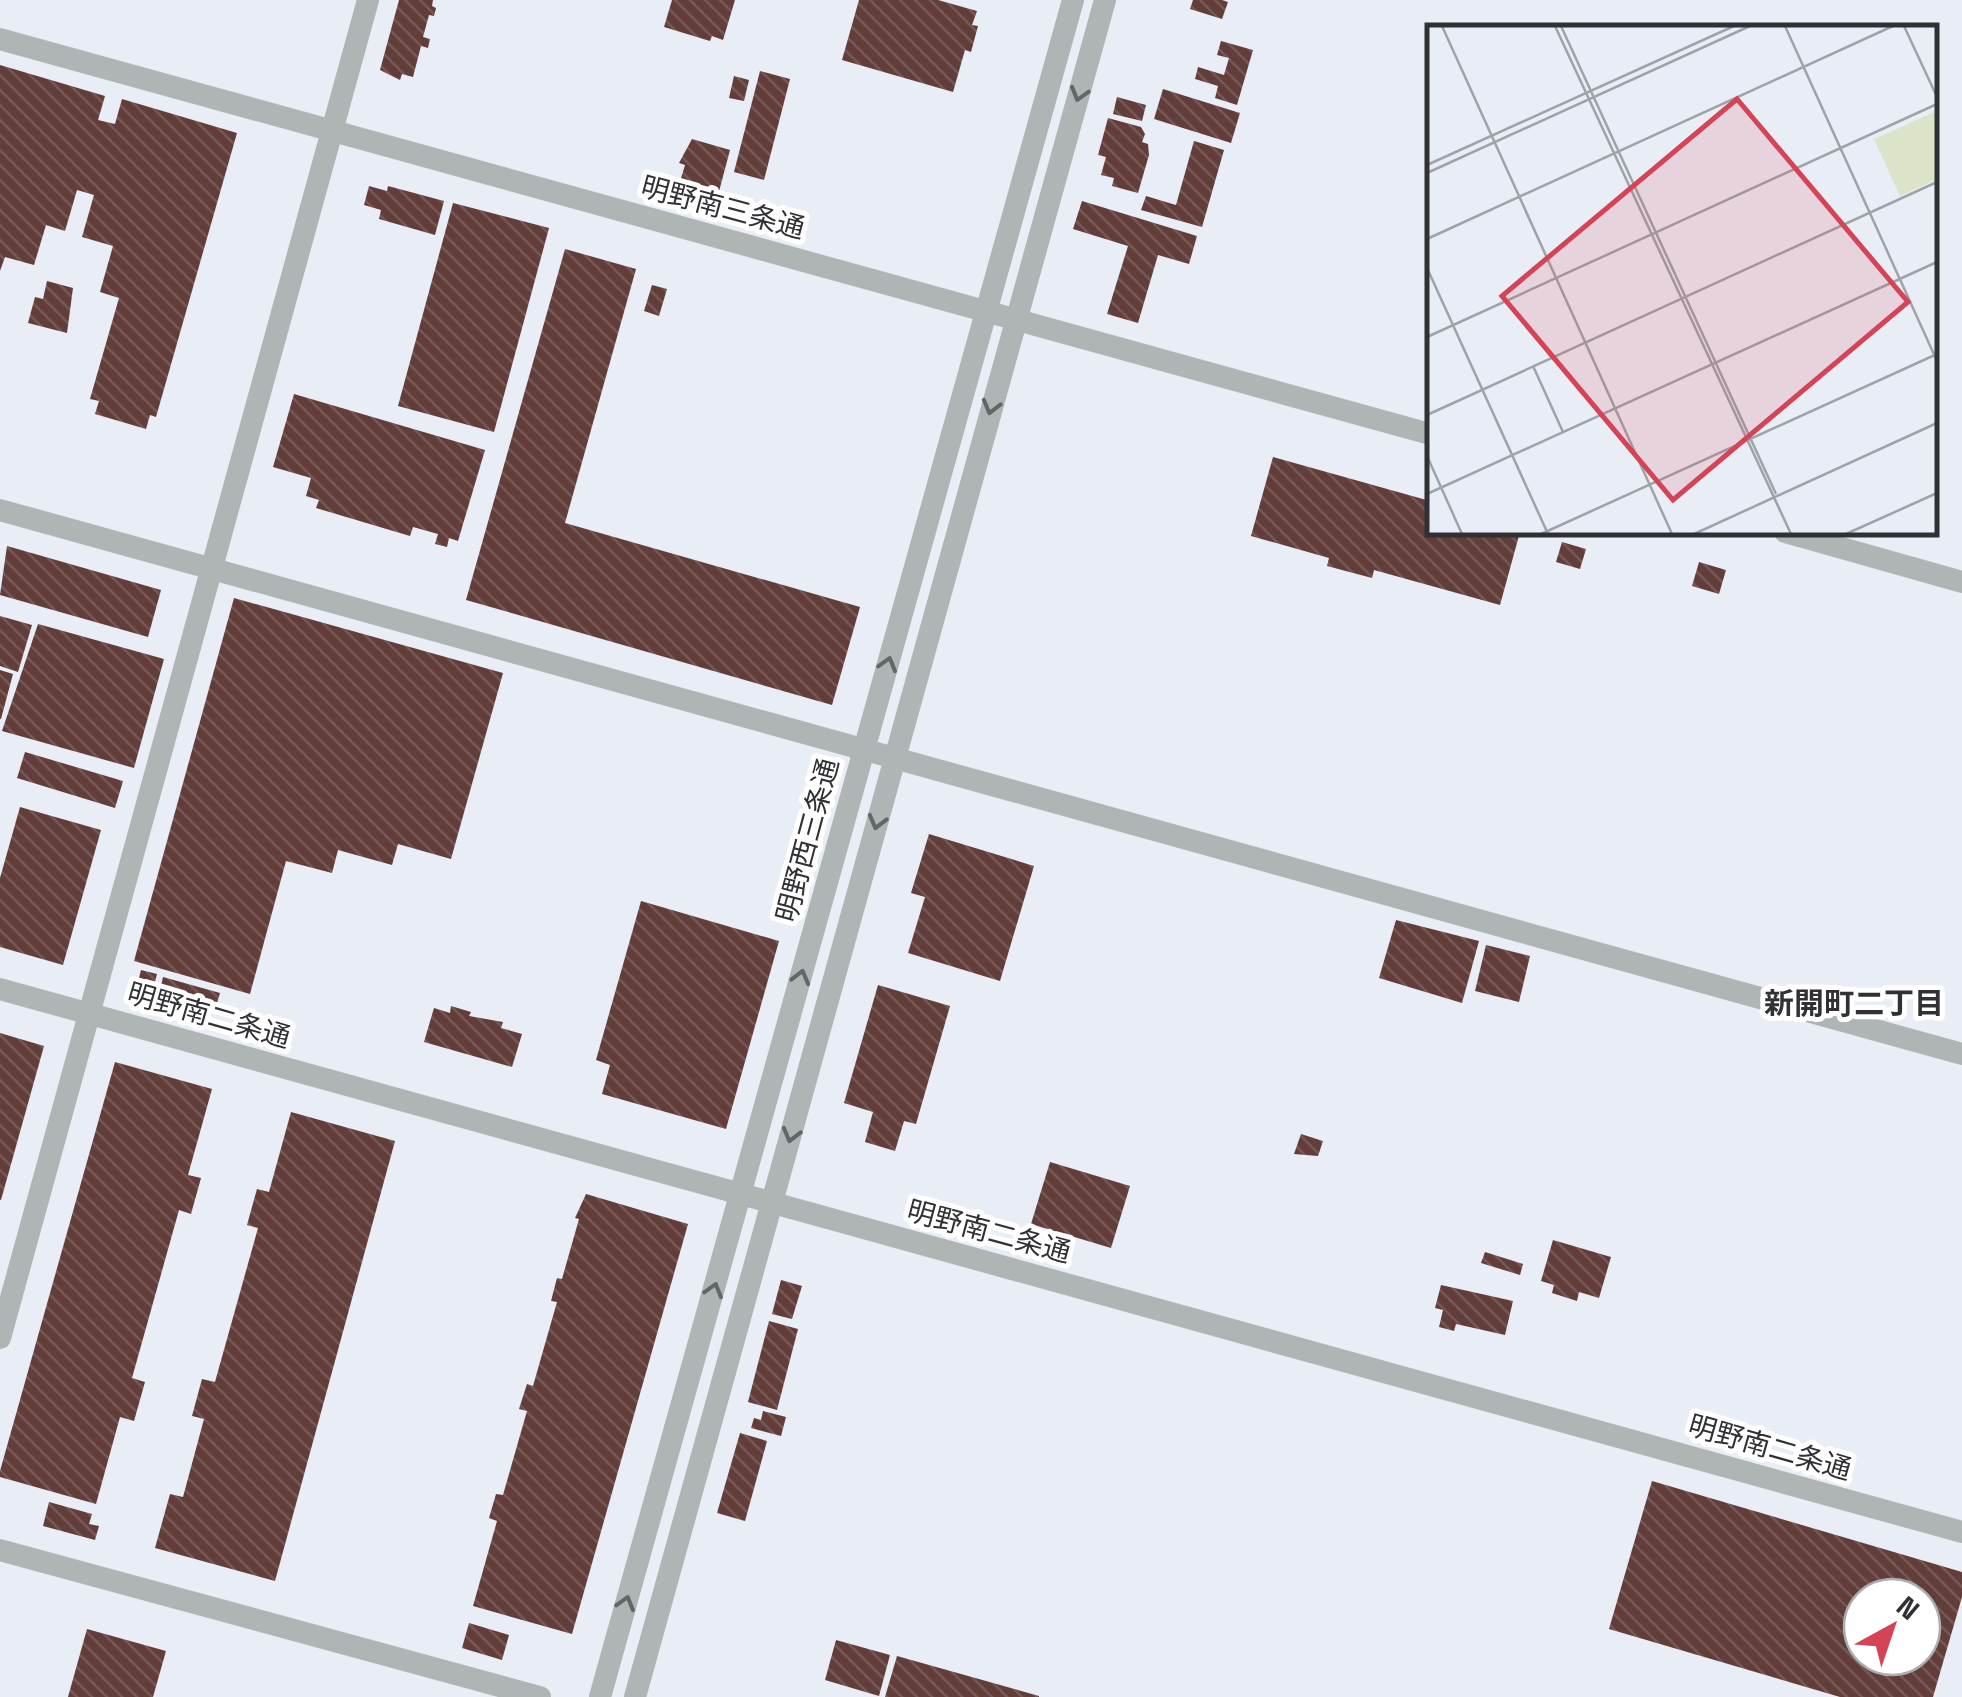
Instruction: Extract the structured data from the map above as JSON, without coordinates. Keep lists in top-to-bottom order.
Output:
{
  "streets": {
    "street": ["明野南三条通", "明野西三条通", "明野南二条通"]
  },
  "crossings": [
    ["明野南三条通", "明野西三条通"],
    ["明野西三条通", "明野南二条通"]
  ],
  "districts": ["新開町二丁目"],
  "north": "top right"
}
